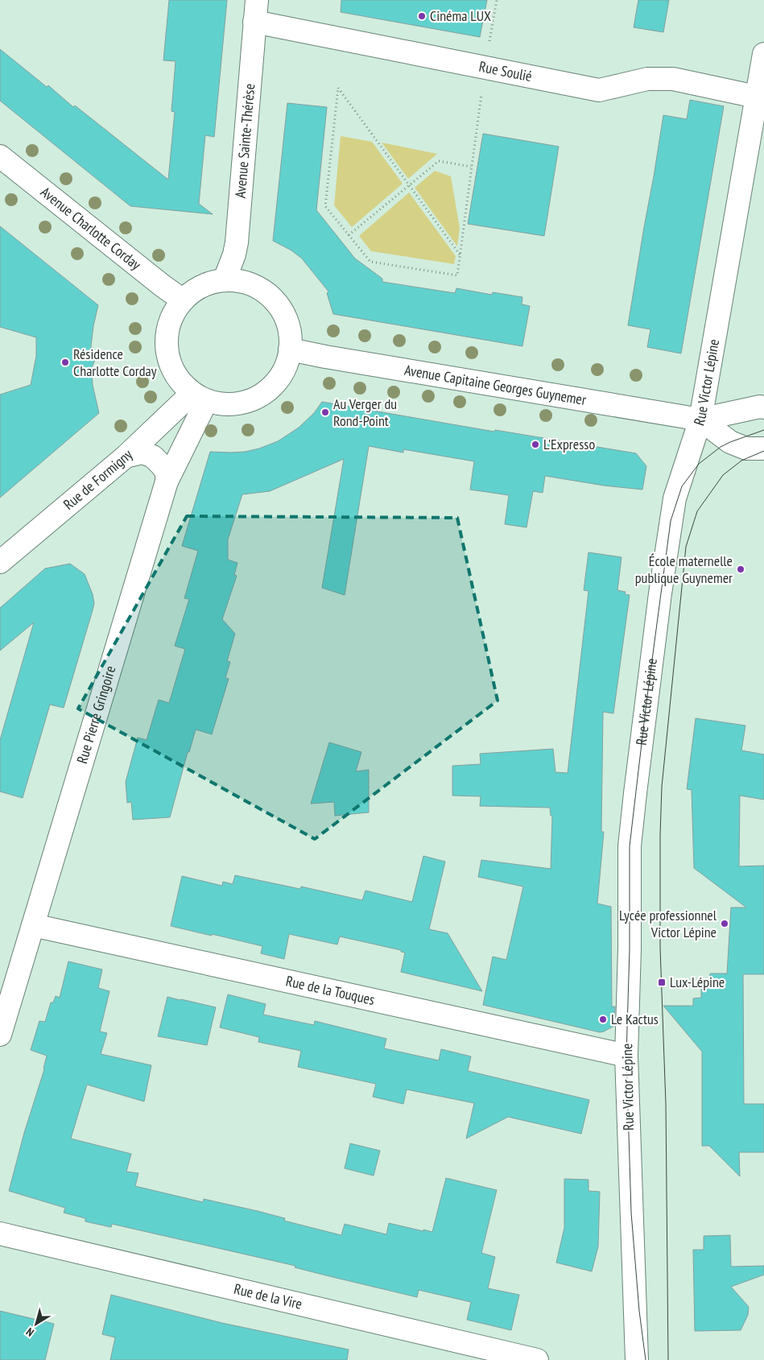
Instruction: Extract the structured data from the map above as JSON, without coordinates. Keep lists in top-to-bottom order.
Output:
{
  "streets": {
    "street": [
      "Rue Soulié",
      "Avenue Sainte-Thérèse",
      "Avenue Charlotte Corday",
      "Rue Victor Lépine",
      "Avenue Capitaine Georges Guynemer",
      "Rue de Formigny",
      "Rue Pierre Gringoire",
      "Rue de la Touques",
      "Rue de la Vire"
    ]
  },
  "crossings": [
    ["Rue Soulié", "Avenue Sainte-Thérèse"],
    ["Rue Soulié", "Rue Victor Lépine"],
    ["Avenue Sainte-Thérèse", "Avenue Charlotte Corday"],
    ["Avenue Sainte-Thérèse", "Avenue Capitaine Georges Guynemer"],
    ["Avenue Sainte-Thérèse", "Rue de Formigny"],
    ["Avenue Sainte-Thérèse", "Rue Pierre Gringoire"],
    ["Avenue Charlotte Corday", "Avenue Capitaine Georges Guynemer"],
    ["Avenue Charlotte Corday", "Rue de Formigny"],
    ["Avenue Charlotte Corday", "Rue Pierre Gringoire"],
    ["Rue Victor Lépine", "Avenue Capitaine Georges Guynemer"],
    ["Rue Victor Lépine", "Rue de la Touques"],
    ["Avenue Capitaine Georges Guynemer", "Rue de Formigny"],
    ["Avenue Capitaine Georges Guynemer", "Rue Pierre Gringoire"],
    ["Rue de Formigny", "Rue Pierre Gringoire"],
    ["Rue Pierre Gringoire", "Rue de la Touques"]
  ],
  "places": {
    "other": [
      "Cinéma LUX",
      "Résidence Charlotte Corday",
      "Au Verger du Rond-Point",
      "L'Expresso",
      "École maternelle publique Guynemer",
      "Lycée professionnel Victor Lépine",
      "Le Kactus"
    ],
    "transit": ["Lux-Lépine"]
  },
  "north": "bottom left"
}
